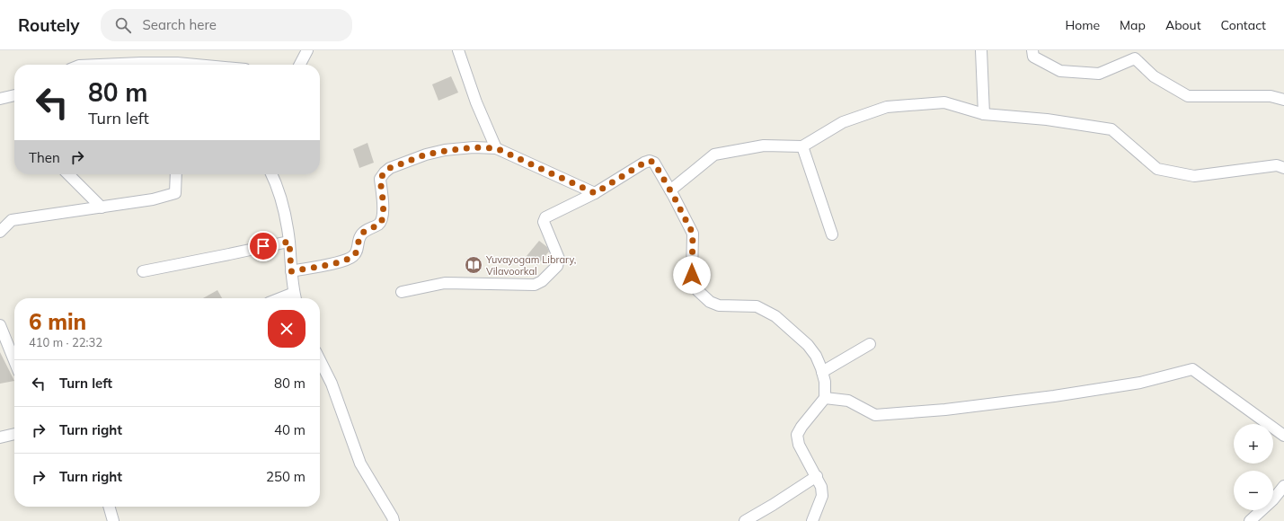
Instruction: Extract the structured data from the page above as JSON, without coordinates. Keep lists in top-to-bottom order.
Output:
{
  "places": {
    "library": ["Yuvayogam Library, Vilavoorkal"]
  },
  "page": {
    "header": "Routely",
    "search": "Search here",
    "nav": [
      "Home",
      "Map",
      "About",
      "Contact"
    ],
    "turn": ["80 m", "Turn left"],
    "then": "Then",
    "heading": ["6 min", "410 m · 22:32"],
    "list": [
      {
        "name": "Turn left",
        "value": "80 m"
      },
      {
        "name": "Turn right",
        "value": "40 m"
      },
      {
        "name": "Turn right",
        "value": "250 m"
      }
    ],
    "map_buttons": ["+", "−"]
  }
}
